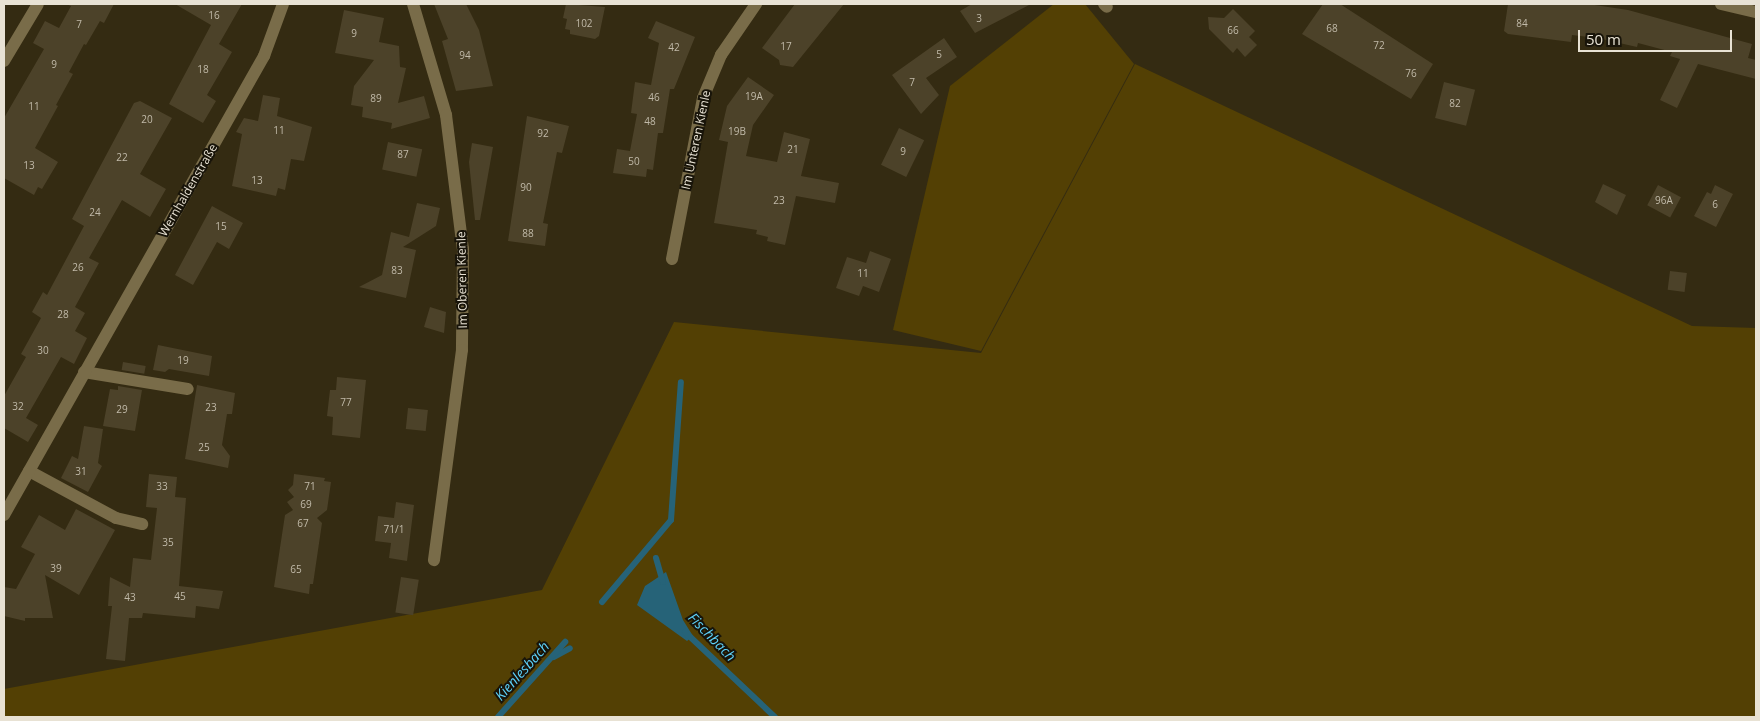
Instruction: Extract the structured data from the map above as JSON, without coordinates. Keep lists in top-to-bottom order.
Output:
{
  "streets": {
    "street": ["Im Unteren Kienle", "Wernhaldenstraße", "Im Oberen Kienle"]
  },
  "water": ["Fischbach", "Kienlesbach"],
  "house_numbers": [
    "16",
    "3",
    "102",
    "84",
    "7",
    "68",
    "66",
    "9",
    "72",
    "17",
    "42",
    "5",
    "94",
    "9",
    "18",
    "76",
    "7",
    "19A",
    "46",
    "89",
    "82",
    "11",
    "20",
    "48",
    "11",
    "19B",
    "92",
    "21",
    "9",
    "87",
    "22",
    "50",
    "13",
    "13",
    "90",
    "23",
    "96A",
    "6",
    "24",
    "15",
    "88",
    "26",
    "83",
    "11",
    "28",
    "30",
    "19",
    "77",
    "32",
    "23",
    "29",
    "25",
    "31",
    "33",
    "71",
    "69",
    "67",
    "71/1",
    "35",
    "39",
    "65",
    "45",
    "43"
  ],
  "scale_bar": "50 m"
}
